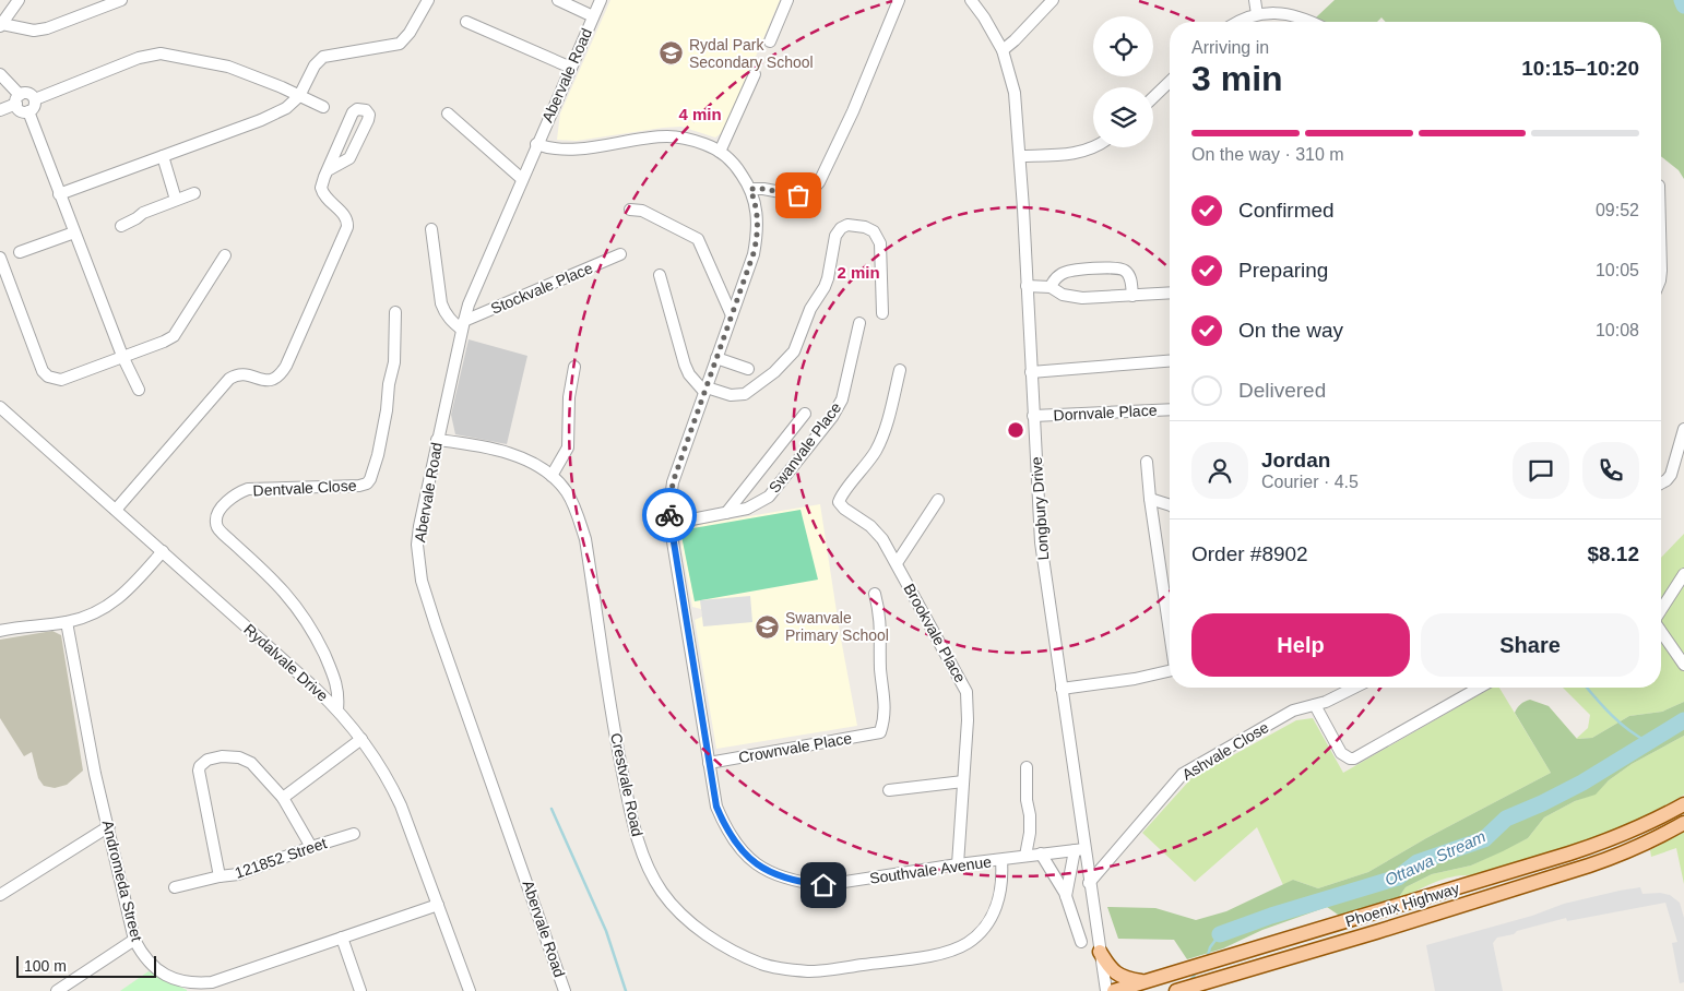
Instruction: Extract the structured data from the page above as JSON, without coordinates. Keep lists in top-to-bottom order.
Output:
{
  "streets": {
    "main road": ["Phoenix Highway"],
    "street": [
      "Abervale Road",
      "Stockvale Place",
      "Dornvale Place",
      "Swanvale Place",
      "Dentvale Close",
      "Longbury Drive",
      "Brookvale Place",
      "Rydalvale Drive",
      "Crownvale Place",
      "Ashvale Close",
      "Crestvale Road",
      "121852 Street",
      "Southvale Avenue",
      "Andromeda Street"
    ]
  },
  "crossings": [
    ["Abervale Road", "Stockvale Place"],
    ["Abervale Road", "Crestvale Road"],
    ["Abervale Road", "Southvale Avenue"],
    ["Dornvale Place", "Longbury Drive"],
    ["Swanvale Place", "Southvale Avenue"],
    ["Dentvale Close", "Rydalvale Drive"],
    ["Longbury Drive", "Ashvale Close"],
    ["Longbury Drive", "Southvale Avenue"],
    ["Brookvale Place", "Southvale Avenue"],
    ["Rydalvale Drive", "Andromeda Street"],
    ["Crownvale Place", "Southvale Avenue"],
    ["Crestvale Road", "Southvale Avenue"]
  ],
  "water": ["Ottawa Stream"],
  "places": {
    "school or university": ["Rydal Park Secondary School", "Swanvale Primary School"]
  },
  "scale_bar": "100 m",
  "page": {
    "heading": ["3 min", "Arriving in", "10:15–10:20"],
    "panel": [
      "Jordan",
      "Courier · 4.5",
      "Order #8902",
      "$8.12"
    ],
    "bar": "On the way · 310 m",
    "list": [
      ["Confirmed", "09:52"],
      ["Preparing", "10:05"],
      ["On the way", "10:08"],
      "Delivered"
    ],
    "buttons": ["Help", "Share"],
    "scale": "100 m"
  },
  "rings": ["4 min", "2 min"]
}
